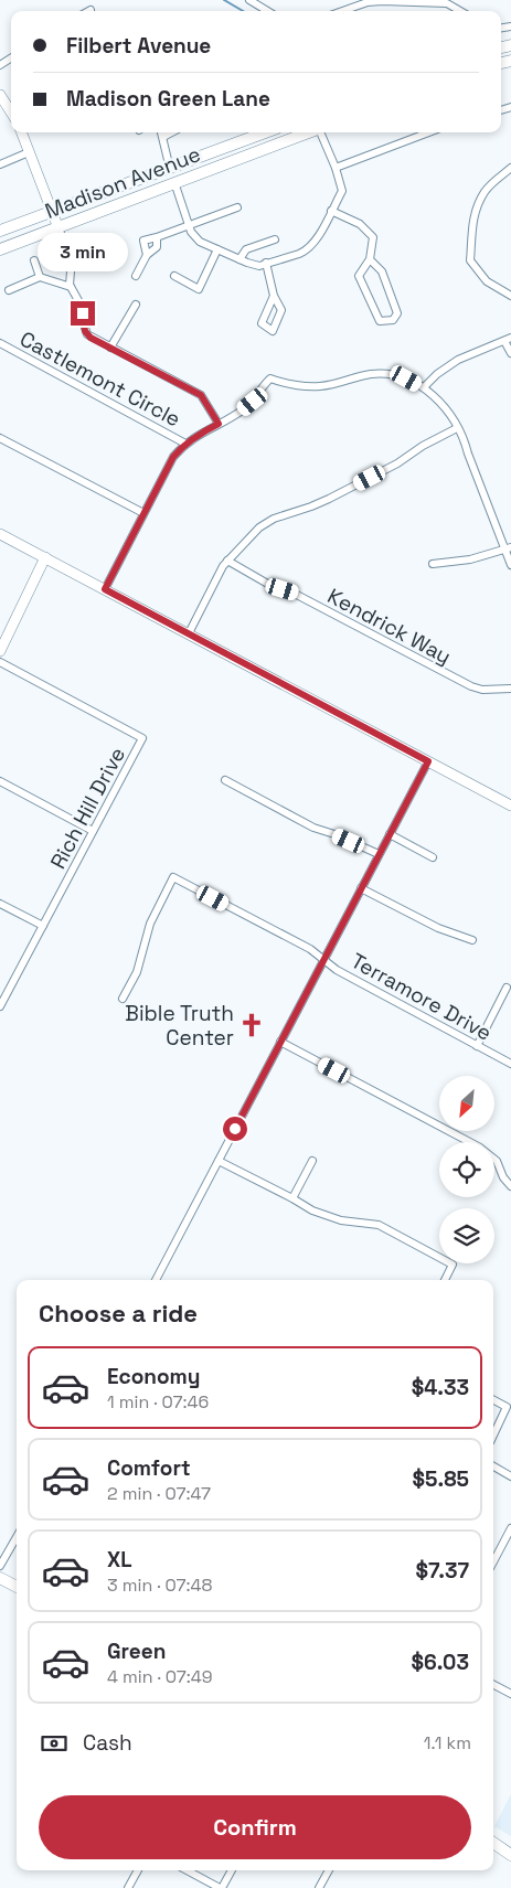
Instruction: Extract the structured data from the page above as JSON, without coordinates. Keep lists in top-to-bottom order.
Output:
{
  "streets": {
    "main road": ["Madison Avenue"],
    "street": [
      "Castlemont Circle",
      "Kendrick Way",
      "Rich Hill Drive",
      "Terramore Drive"
    ]
  },
  "places": {
    "church": ["Bible Truth Center"]
  },
  "north": "bottom left",
  "page": {
    "banner": ["Filbert Avenue", "Madison Green Lane"],
    "bubble": "3 min",
    "heading": "Choose a ride",
    "list": [
      {
        "name": "Economy",
        "note": "1 min · 07:46",
        "value": "$4.33"
      },
      {
        "name": "Comfort",
        "note": "2 min · 07:47",
        "value": "$5.85"
      },
      {
        "name": "XL",
        "note": "3 min · 07:48",
        "value": "$7.37"
      },
      {
        "name": "Green",
        "note": "4 min · 07:49",
        "value": "$6.03"
      }
    ],
    "pay": ["Cash", "1.1 km"],
    "buttons": "Confirm"
  }
}
